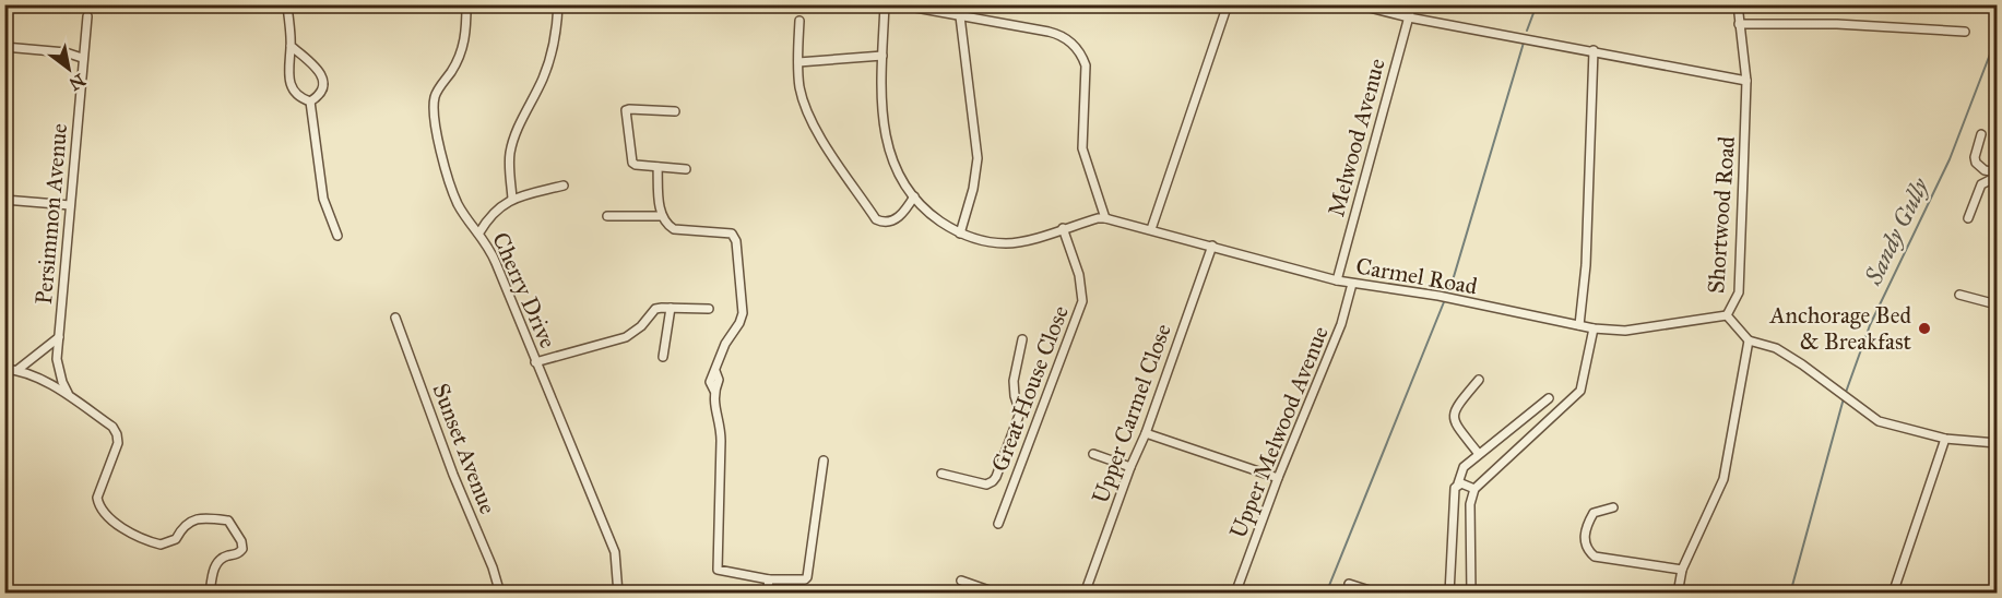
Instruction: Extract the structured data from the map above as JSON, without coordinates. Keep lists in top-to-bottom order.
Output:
{
  "streets": {
    "street": [
      "Melwood Avenue",
      "Persimmon Avenue",
      "Shortwood Road",
      "Carmel Road",
      "Cherry Drive",
      "Great House Close",
      "Upper Carmel Close",
      "Upper Melwood Avenue",
      "Sunset Avenue"
    ]
  },
  "crossings": [
    ["Melwood Avenue", "Carmel Road"],
    ["Shortwood Road", "Carmel Road"],
    ["Carmel Road", "Upper Carmel Close"],
    ["Carmel Road", "Upper Melwood Avenue"]
  ],
  "water": ["Sandy Gully"],
  "places": ["Anchorage Bed & Breakfast"],
  "north": "bottom right"
}
